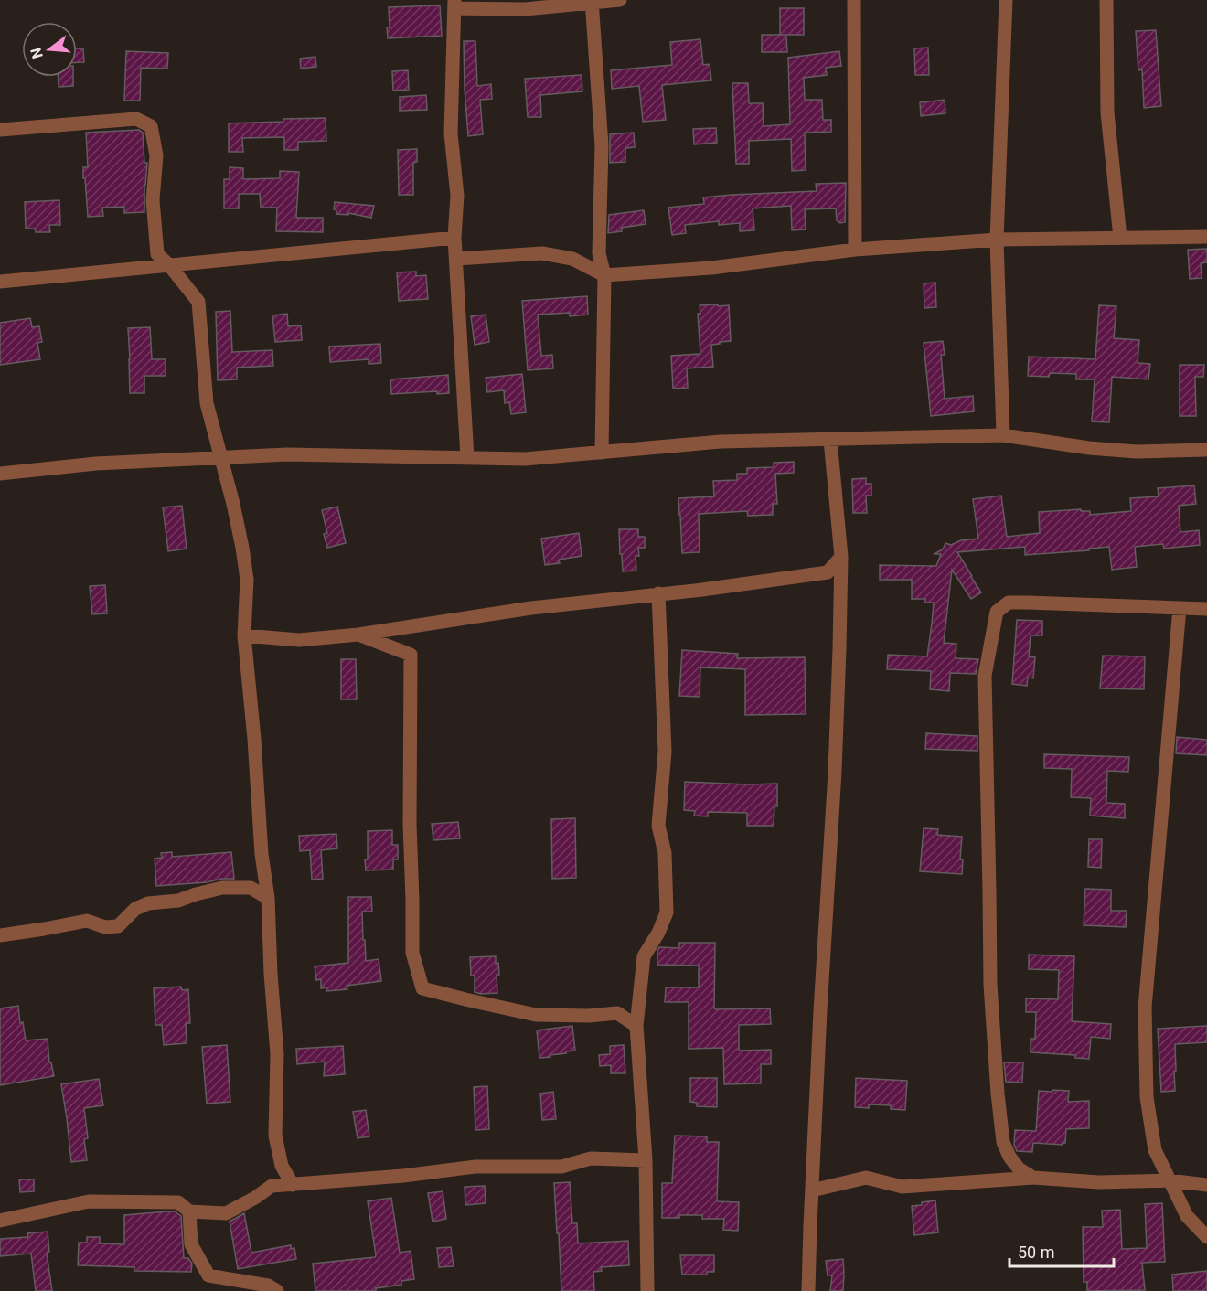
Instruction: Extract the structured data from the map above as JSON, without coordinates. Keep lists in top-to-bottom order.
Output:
{
  "scale_bar": "50 m",
  "north": "left"
}
